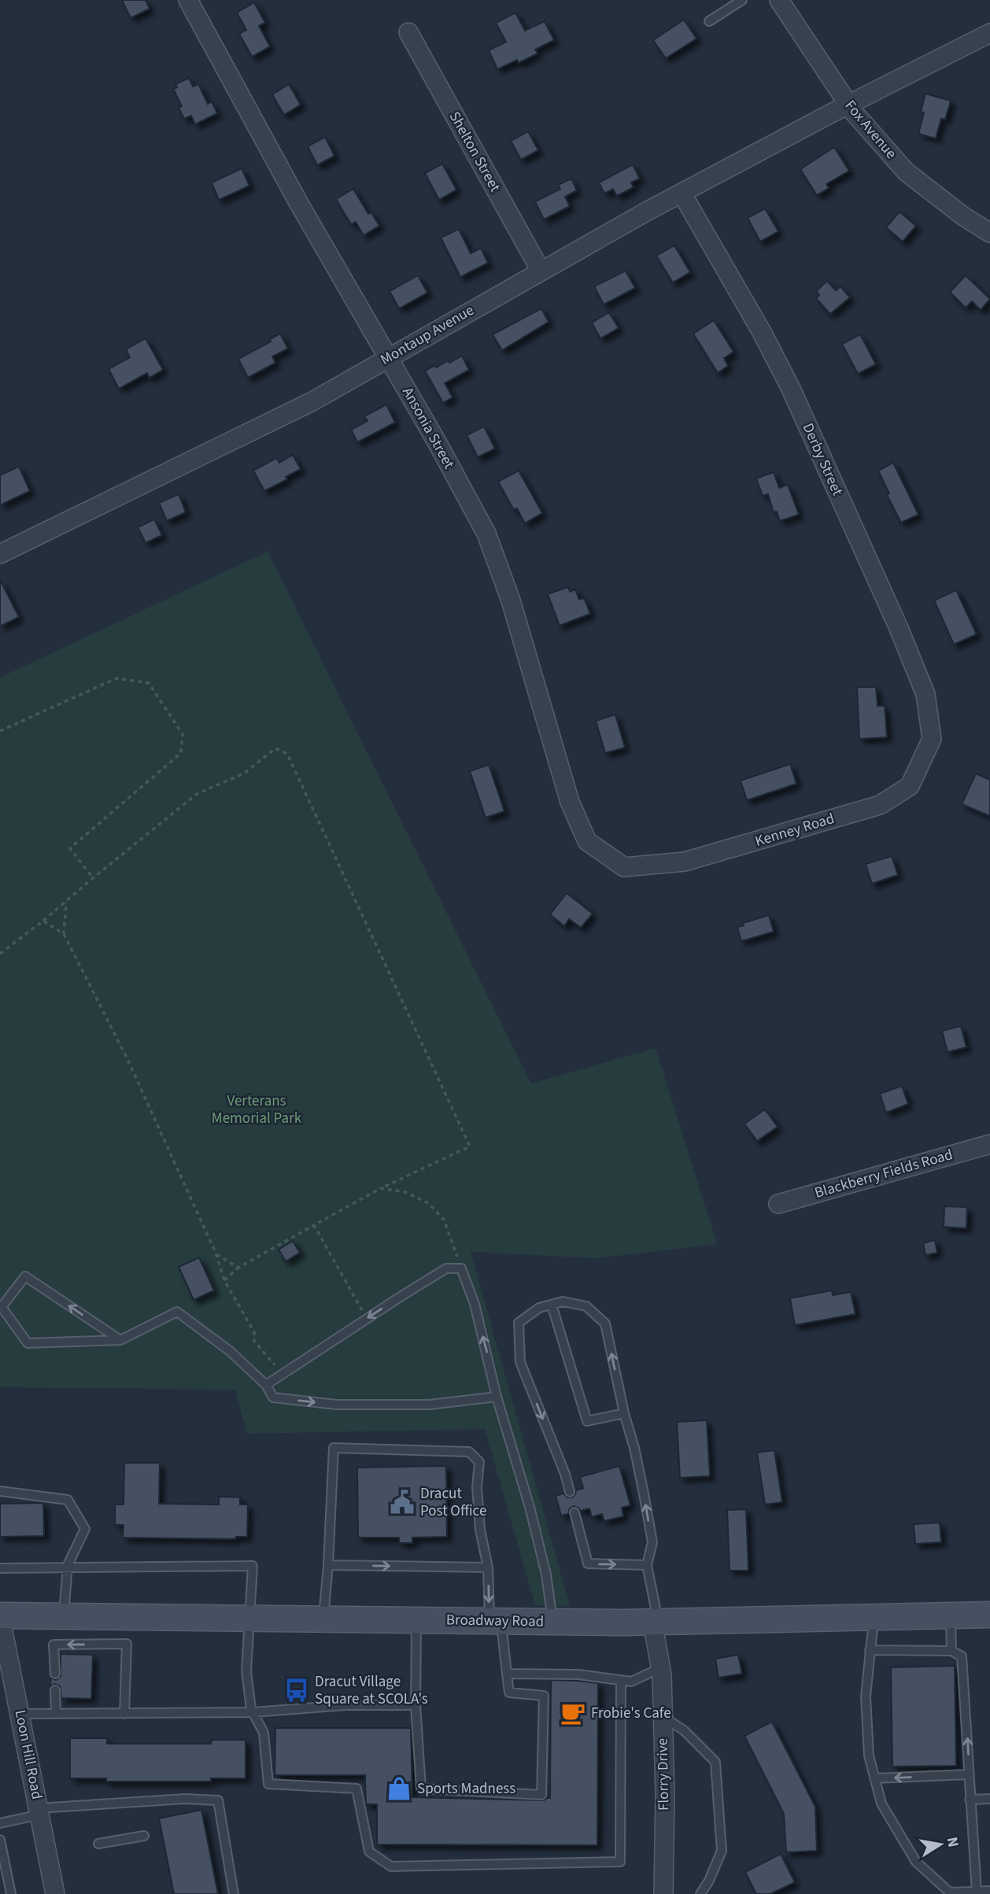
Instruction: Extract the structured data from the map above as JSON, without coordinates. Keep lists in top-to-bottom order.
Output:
{
  "streets": {
    "main road": ["Broadway Road"],
    "street": [
      "Fox Avenue",
      "Shelton Street",
      "Montaup Avenue",
      "Ansonia Street",
      "Derby Street",
      "Kenney Road",
      "Blackberry Fields Road",
      "Loon Hill Road",
      "Florry Drive"
    ]
  },
  "crossings": [
    ["Fox Avenue", "Montaup Avenue"],
    ["Shelton Street", "Montaup Avenue"],
    ["Montaup Avenue", "Ansonia Street"],
    ["Montaup Avenue", "Derby Street"],
    ["Ansonia Street", "Kenney Road"],
    ["Derby Street", "Kenney Road"],
    ["Broadway Road", "Loon Hill Road"],
    ["Broadway Road", "Florry Drive"]
  ],
  "parks": ["Verterans Memorial Park"],
  "places": {
    "public building": ["Dracut Post Office"],
    "bus stop": ["Dracut Village Square at SCOLA's"],
    "cafe": ["Frobie's Cafe"],
    "shop": ["Sports Madness"]
  },
  "north": "right"
}
